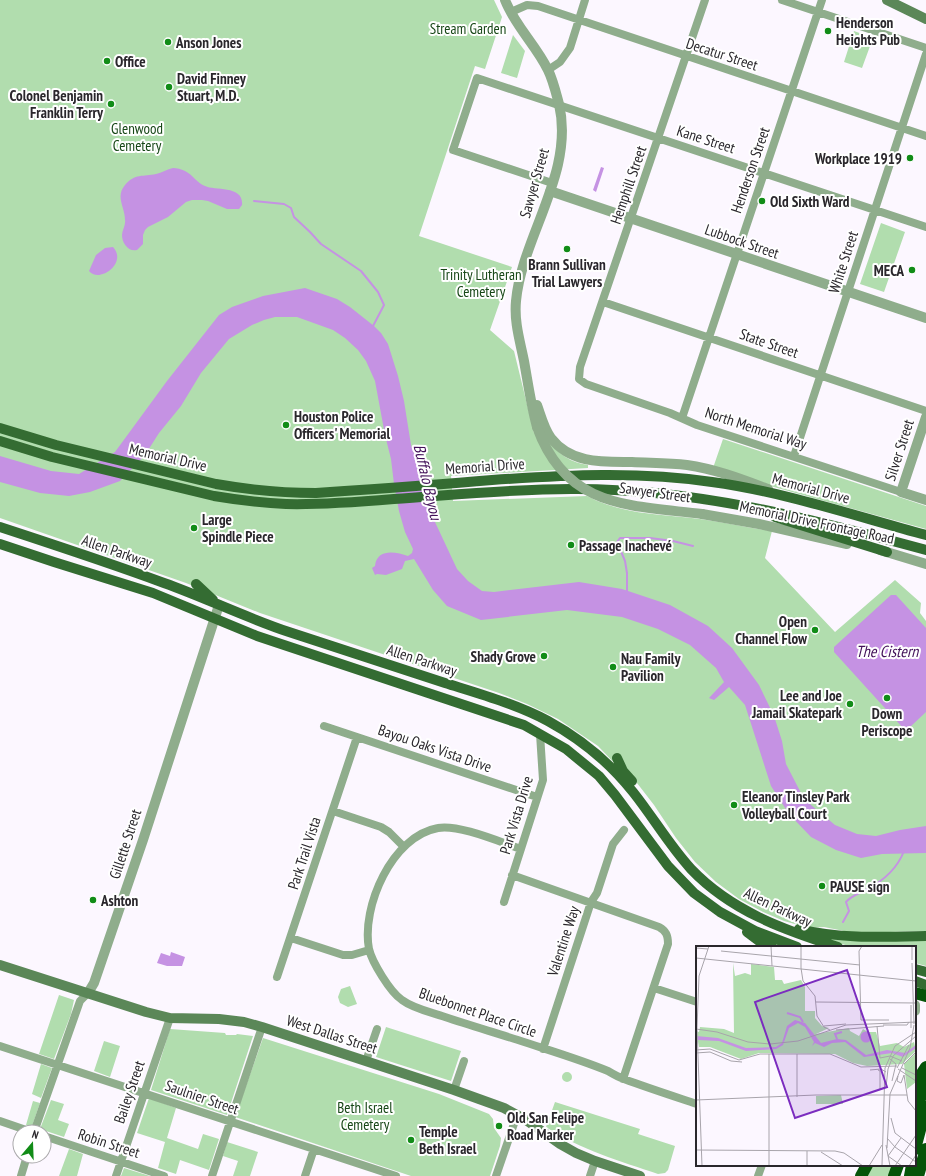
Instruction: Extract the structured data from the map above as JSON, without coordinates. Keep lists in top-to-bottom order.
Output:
{
  "streets": {
    "main road": ["Memorial Drive", "Allen Parkway", "West Dallas Street"],
    "street": [
      "Decatur Street",
      "Kane Street",
      "Henderson Street",
      "Sawyer Street",
      "Hemphill Street",
      "Lubbock Street",
      "White Street",
      "State Street",
      "North Memorial Way",
      "Silver Street",
      "Memorial Drive Frontage Road",
      "Bayou Oaks Vista Drive",
      "Park Vista Drive",
      "Gillette Street",
      "Park Trail Vista",
      "Valentine Way",
      "Bluebonnet Place Circle",
      "Bailey Street",
      "Saulnier Street",
      "Robin Street"
    ]
  },
  "crossings": [
    ["Decatur Street", "Henderson Street"],
    ["Decatur Street", "Sawyer Street"],
    ["Decatur Street", "Hemphill Street"],
    ["Decatur Street", "White Street"],
    ["Kane Street", "Henderson Street"],
    ["Kane Street", "Sawyer Street"],
    ["Kane Street", "Hemphill Street"],
    ["Kane Street", "Lubbock Street"],
    ["Kane Street", "White Street"],
    ["Henderson Street", "Lubbock Street"],
    ["Henderson Street", "State Street"],
    ["Henderson Street", "North Memorial Way"],
    ["Sawyer Street", "Lubbock Street"],
    ["Sawyer Street", "Memorial Drive"],
    ["Sawyer Street", "Memorial Drive Frontage Road"],
    ["Hemphill Street", "Lubbock Street"],
    ["Hemphill Street", "State Street"],
    ["Hemphill Street", "North Memorial Way"],
    ["Lubbock Street", "White Street"],
    ["White Street", "State Street"],
    ["White Street", "North Memorial Way"],
    ["North Memorial Way", "Silver Street"],
    ["Allen Parkway", "Park Vista Drive"],
    ["Allen Parkway", "Gillette Street"],
    ["Bayou Oaks Vista Drive", "Park Vista Drive"],
    ["Bayou Oaks Vista Drive", "Park Trail Vista"],
    ["Park Vista Drive", "Bluebonnet Place Circle"],
    ["Gillette Street", "West Dallas Street"],
    ["Gillette Street", "Saulnier Street"],
    ["Valentine Way", "Bluebonnet Place Circle"],
    ["West Dallas Street", "Bailey Street"],
    ["Bailey Street", "Saulnier Street"],
    ["Bailey Street", "Robin Street"]
  ],
  "water": ["Buffalo Bayou", "The Cistern"],
  "parks": [
    "Stream Garden",
    "Glenwood Cemetery",
    "Trinity Lutheran Cemetery",
    "Beth Israel Cemetery"
  ],
  "places": [
    "Henderson Heights Pub",
    "Anson Jones",
    "Office",
    "David Finney Stuart, M.D.",
    "Colonel Benjamin Franklin Terry",
    "Workplace 1919",
    "Old Sixth Ward",
    "Brann Sullivan Trial Lawyers",
    "MECA",
    "Houston Police Officers' Memorial",
    "Large Spindle Piece",
    "Passage Inachevé",
    "Open Channel Flow",
    "Shady Grove",
    "Nau Family Pavilion",
    "Down Periscope",
    "Lee and Joe Jamail Skatepark",
    "Eleanor Tinsley Park Volleyball Court",
    "PAUSE sign",
    "Ashton",
    "Old San Felipe Road Marker",
    "Temple Beth Israel"
  ],
  "north": "top"
}
